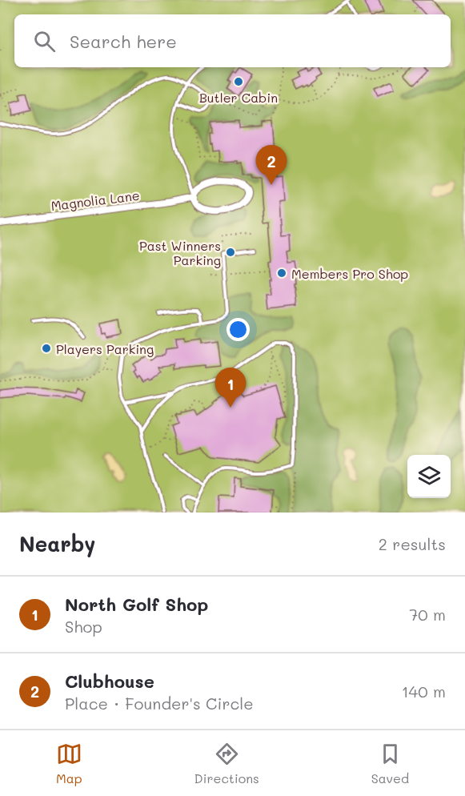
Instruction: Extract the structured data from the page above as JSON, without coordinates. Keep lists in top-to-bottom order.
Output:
{
  "streets": {
    "street": ["Magnolia Lane"]
  },
  "places": [
    "Butler Cabin",
    "Past Winners Parking",
    "Members Pro Shop",
    "Players Parking"
  ],
  "page": {
    "search": "Search here",
    "pins": ["2", "1"],
    "heading": ["Nearby", "2 results"],
    "list": [
      {
        "mark": "1",
        "name": "North Golf Shop",
        "note": "Shop",
        "value": "70 m"
      },
      {
        "mark": "2",
        "name": "Clubhouse",
        "note": "Place · Founder's Circle",
        "value": "140 m"
      }
    ],
    "nav": ["Map", "Directions", "Saved"]
  }
}
